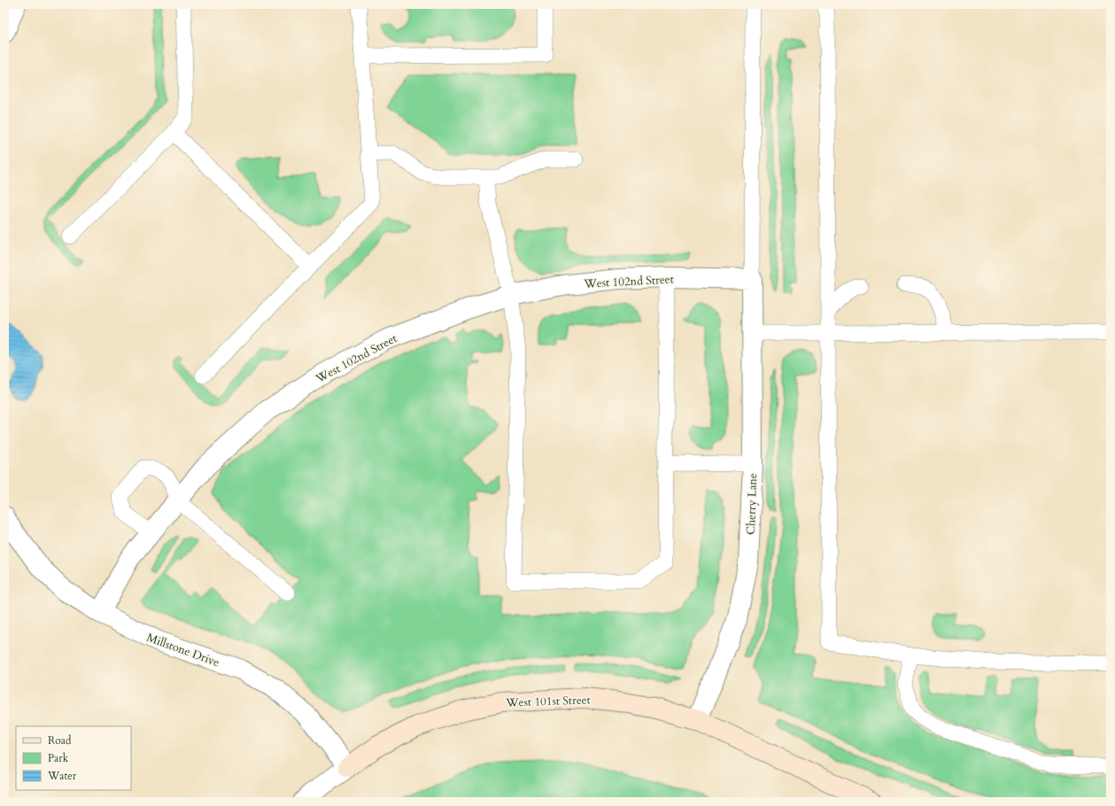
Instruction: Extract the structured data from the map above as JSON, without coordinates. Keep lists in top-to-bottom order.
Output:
{
  "streets": {
    "street": [
      "West 102nd Street",
      "Cherry Lane",
      "Millstone Drive",
      "West 101st Street"
    ]
  },
  "crossings": [
    ["West 102nd Street", "Cherry Lane"],
    ["West 102nd Street", "Millstone Drive"],
    ["Cherry Lane", "West 101st Street"],
    ["Millstone Drive", "West 101st Street"]
  ],
  "legend": ["Road", "Park", "Water"]
}
